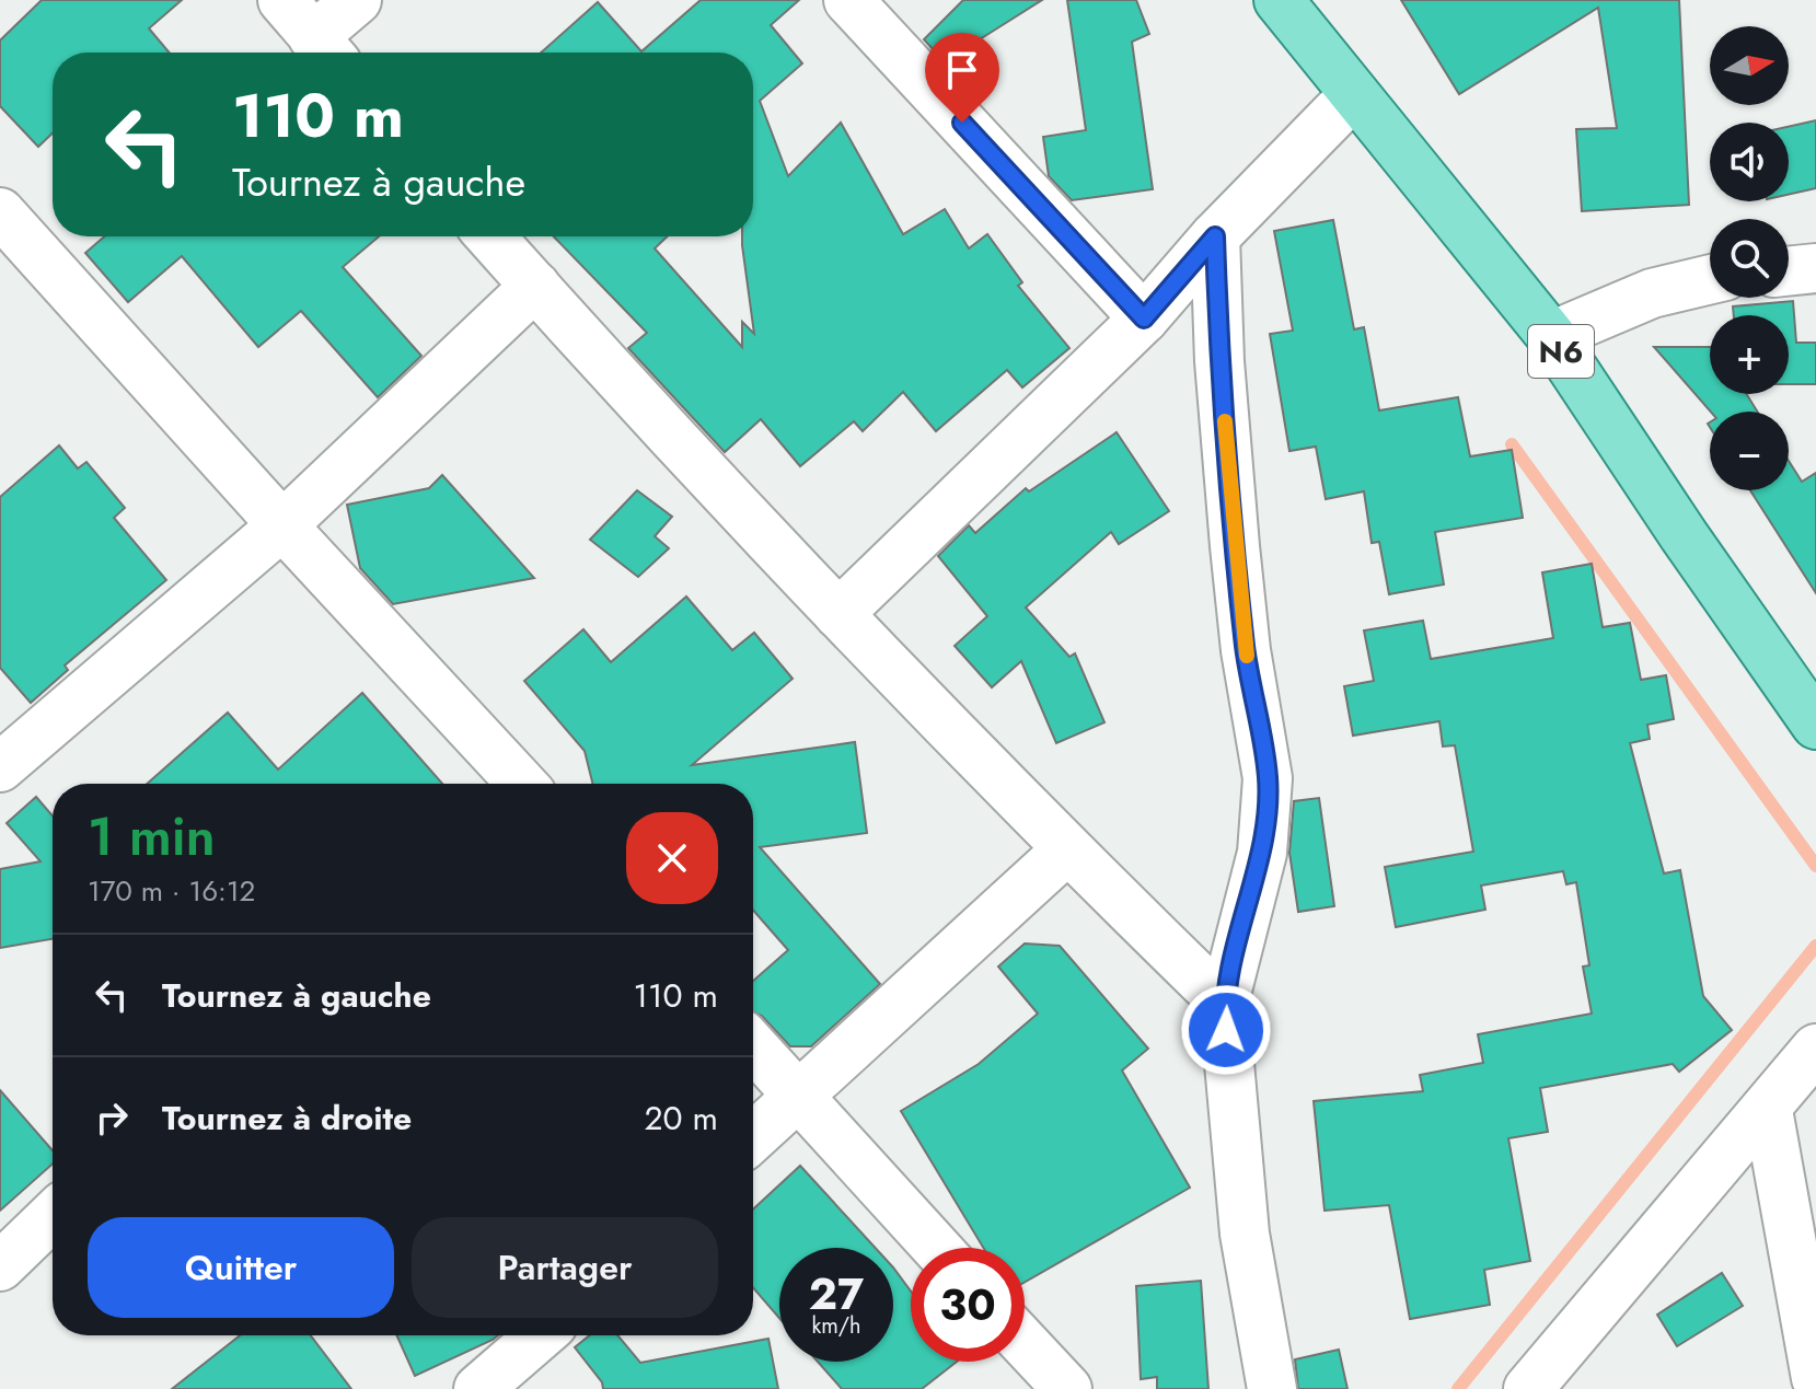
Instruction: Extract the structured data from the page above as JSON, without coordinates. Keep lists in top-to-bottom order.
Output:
{
  "streets": {
    "main road": ["N6"]
  },
  "north": "right",
  "page": {
    "map_buttons": ["+", "−"],
    "turn": ["110 m", "Tournez à gauche"],
    "heading": ["1 min", "170 m · 16:12"],
    "list": [
      {
        "name": "Tournez à gauche",
        "value": "110 m"
      },
      {
        "name": "Tournez à droite",
        "value": "20 m"
      }
    ],
    "buttons": ["Quitter", "Partager"],
    "speed": "27 km/h",
    "limit": "30"
  }
}
